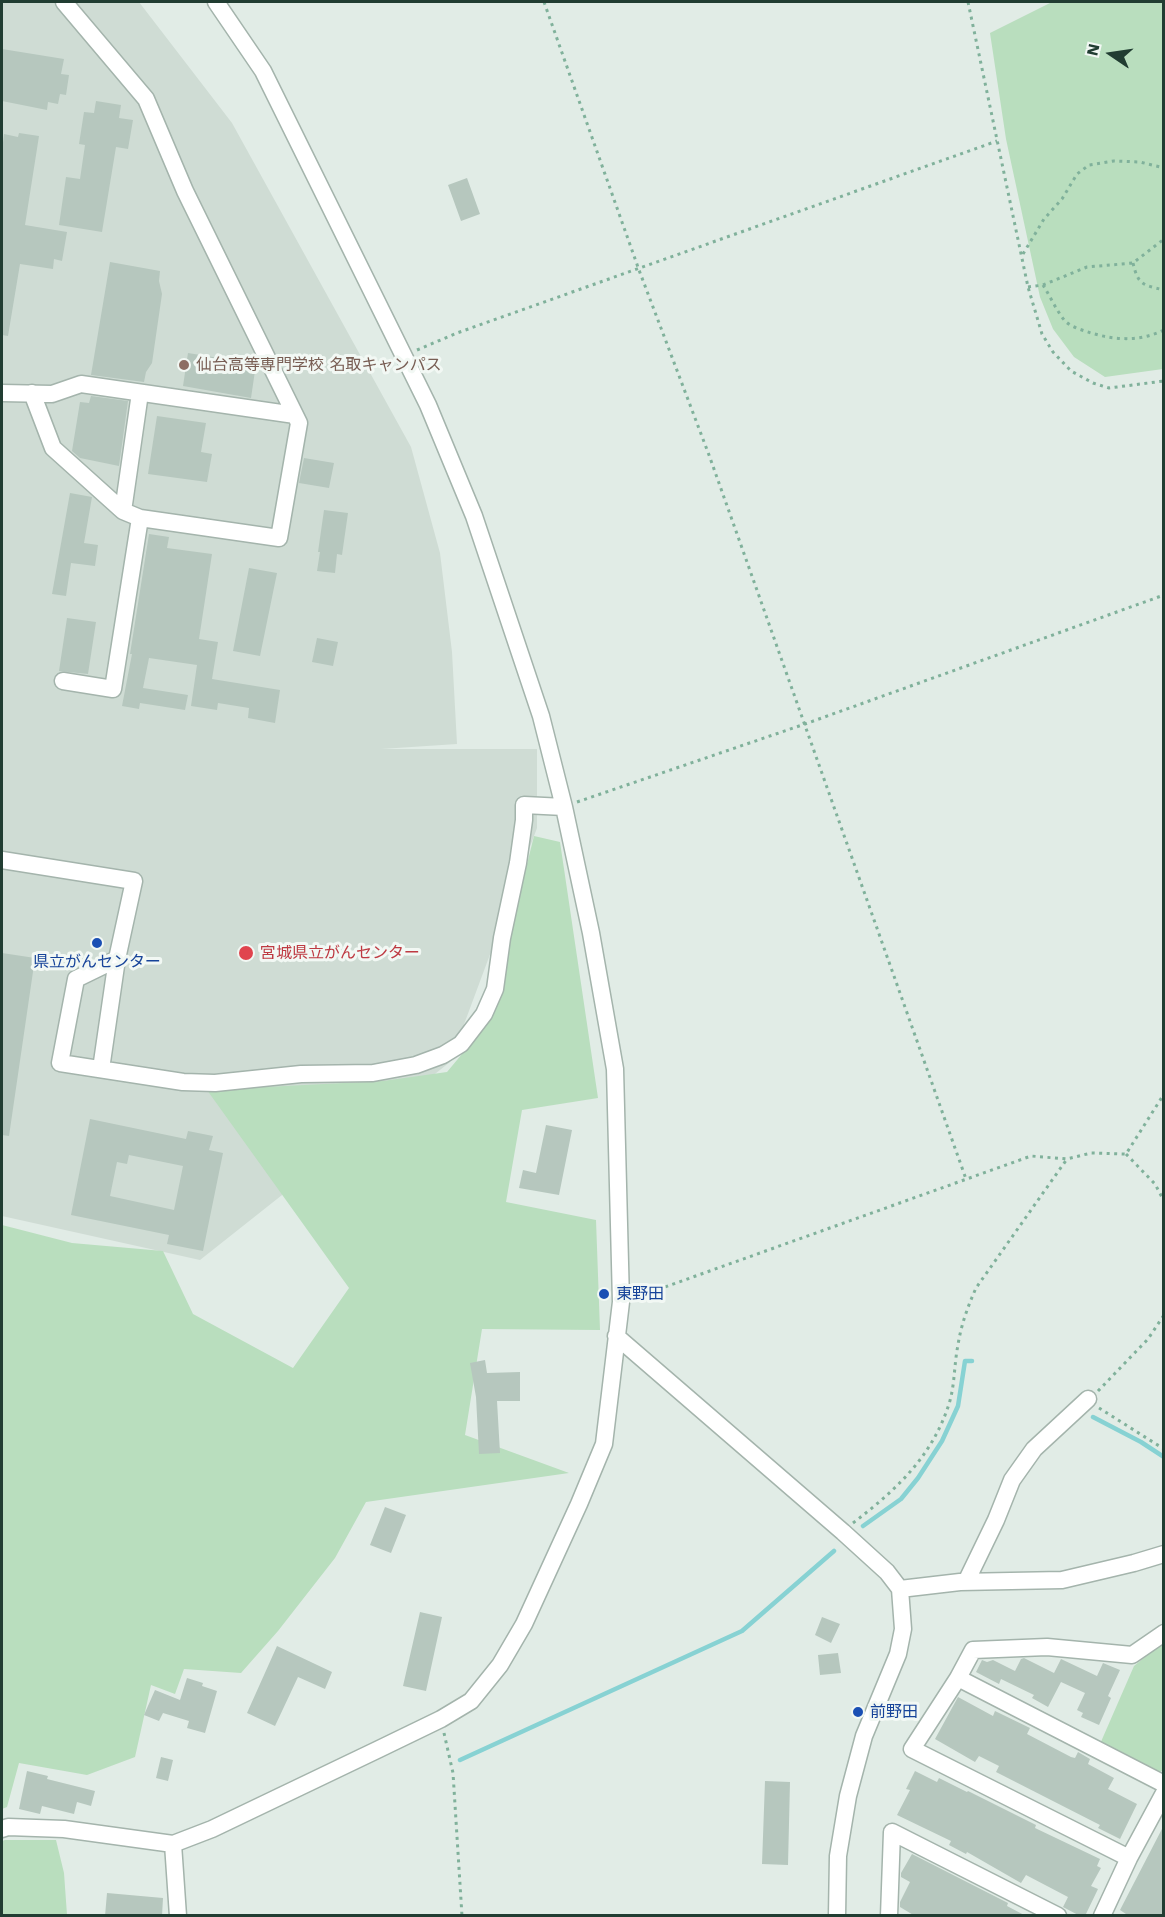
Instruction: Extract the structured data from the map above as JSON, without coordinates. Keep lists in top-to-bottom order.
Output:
{
  "places": [
    "仙台高等専門学校 名取キャンパス",
    "県立がんセンター",
    "宮城県立がんセンター",
    "東野田",
    "前野田"
  ],
  "north": "left"
}
